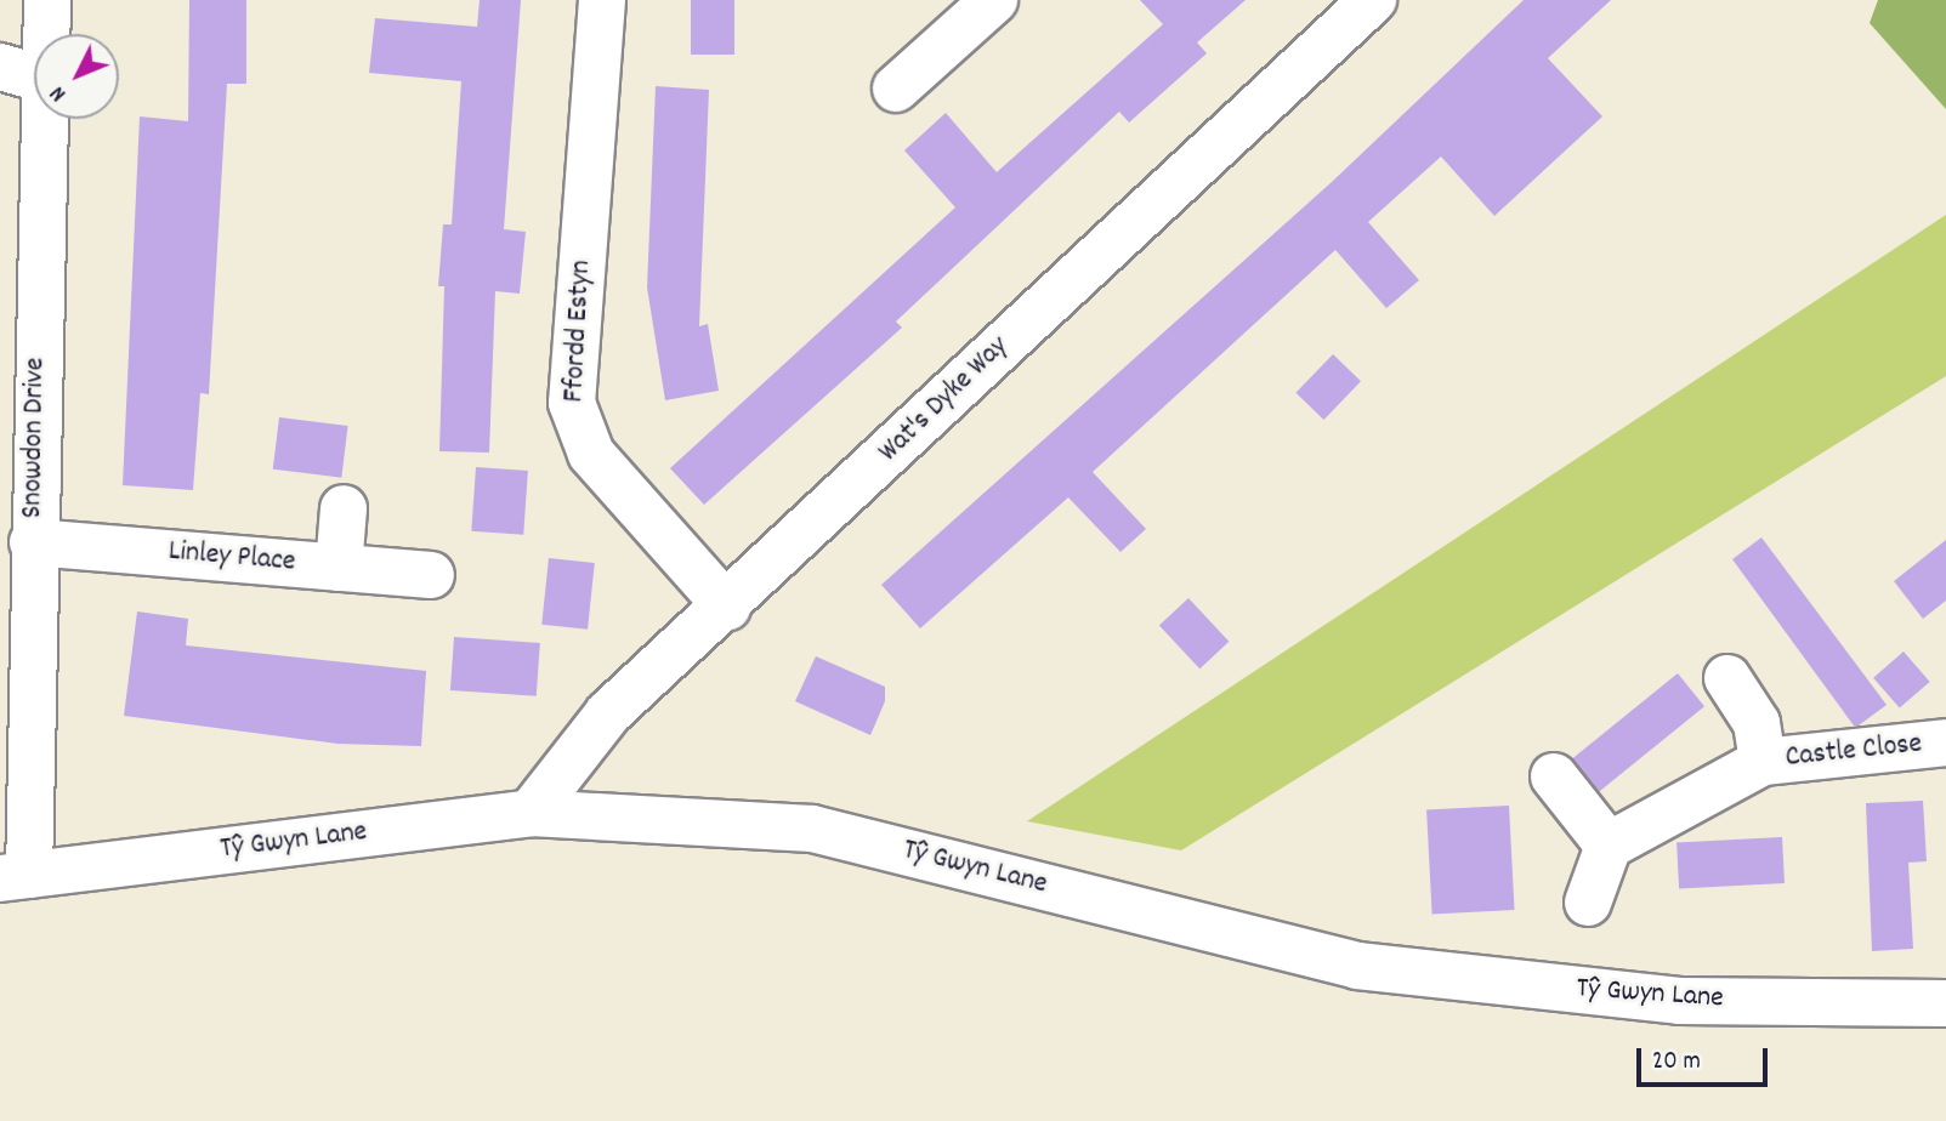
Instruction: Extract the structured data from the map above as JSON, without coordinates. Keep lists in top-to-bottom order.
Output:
{
  "streets": {
    "street": [
      "Ffordd Estyn",
      "Wat's Dyke Way",
      "Snowdon Drive",
      "Linley Place",
      "Castle Close",
      "Tŷ Gwyn Lane"
    ]
  },
  "crossings": [
    ["Ffordd Estyn", "Wat's Dyke Way"],
    ["Wat's Dyke Way", "Tŷ Gwyn Lane"],
    ["Snowdon Drive", "Linley Place"],
    ["Snowdon Drive", "Tŷ Gwyn Lane"]
  ],
  "scale_bar": "20 m",
  "north": "bottom left"
}
